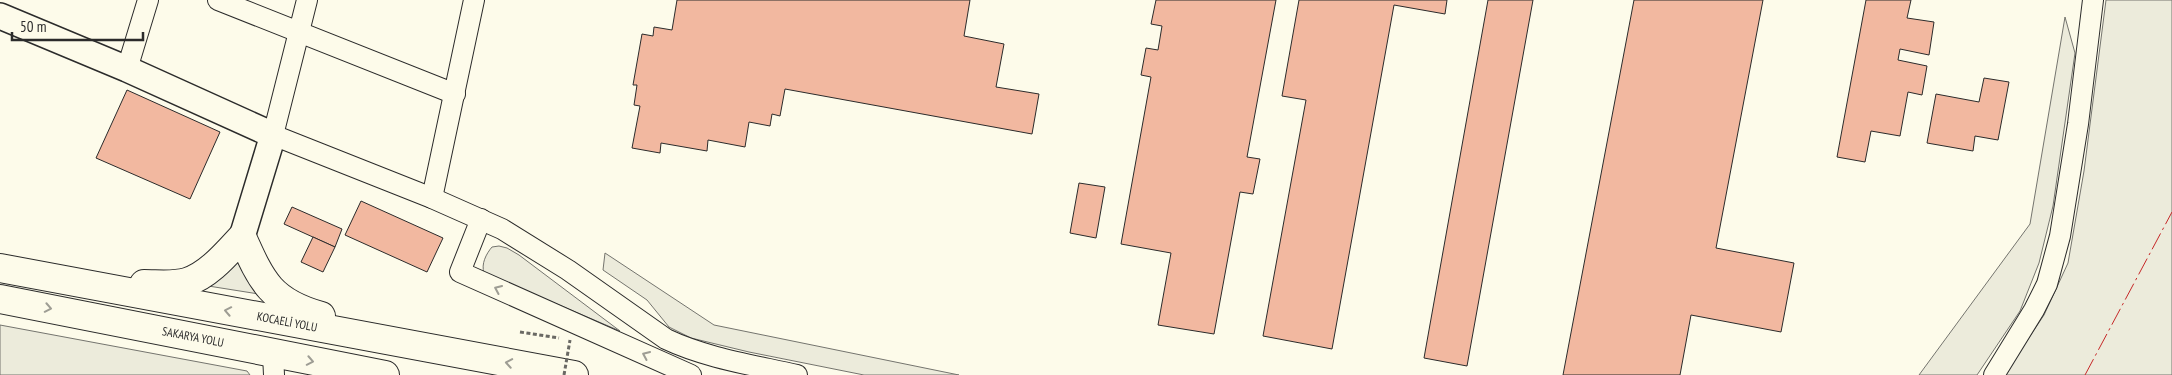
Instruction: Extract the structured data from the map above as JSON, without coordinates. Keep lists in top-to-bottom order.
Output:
{
  "streets": {
    "highway": ["KOCAELİ YOLU", "SAKARYA YOLU"]
  },
  "scale_bar": "50 m"
}
